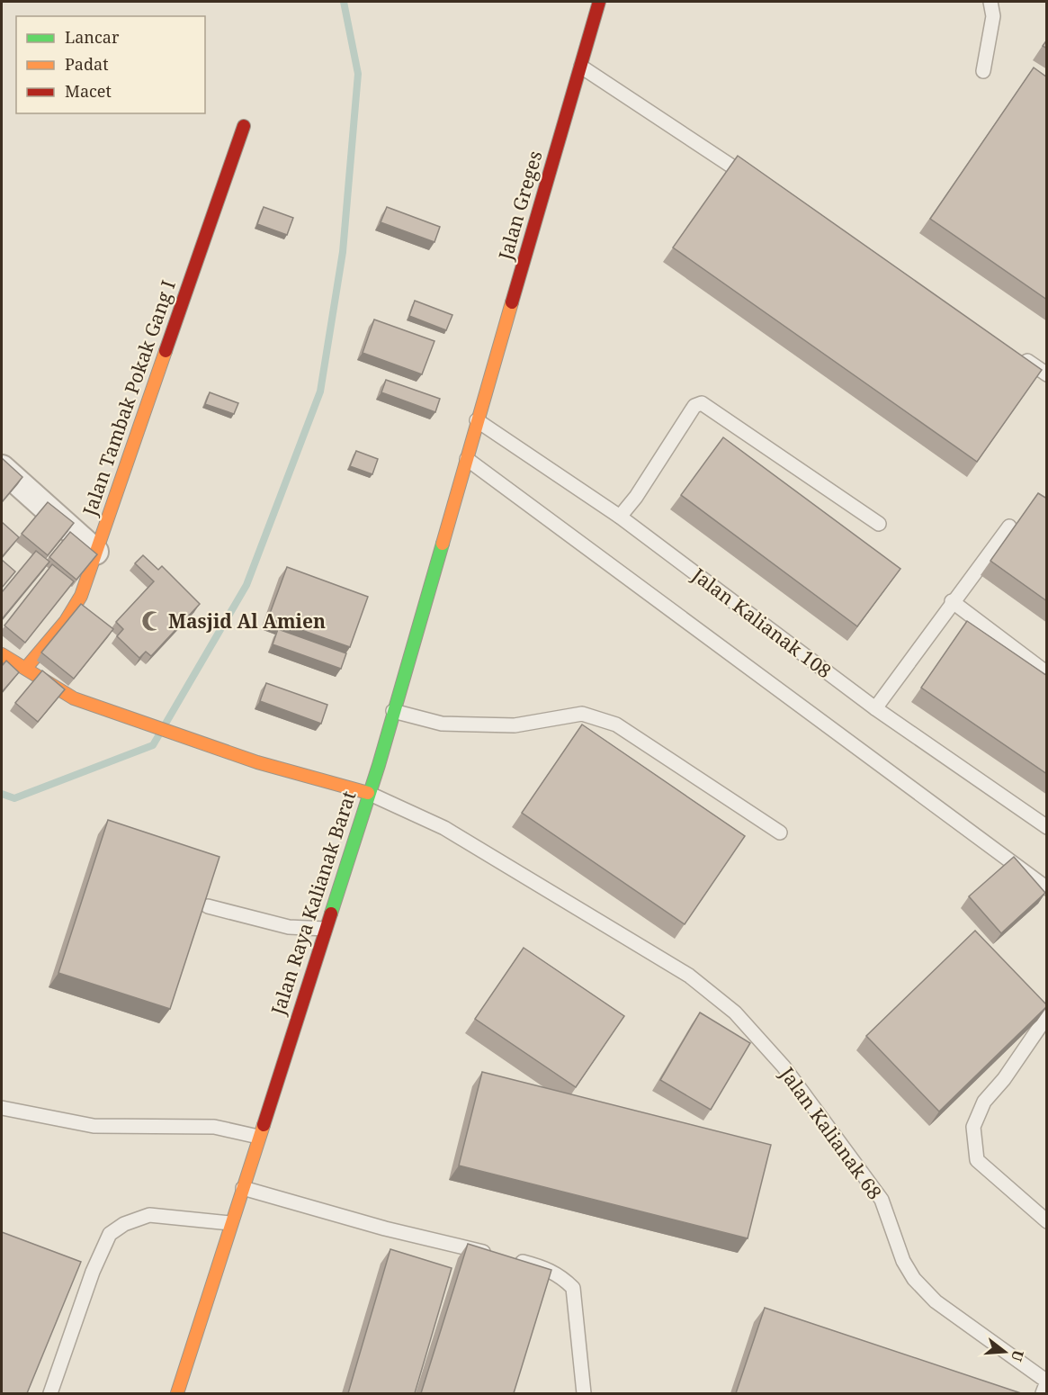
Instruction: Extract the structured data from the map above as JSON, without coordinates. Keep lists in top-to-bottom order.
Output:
{
  "streets": {
    "main road": ["Jalan Greges", "Jalan Tambak Pokak Gang I", "Jalan Raya Kalianak Barat"],
    "lane": ["Jalan Kalianak 108", "Jalan Kalianak 68"]
  },
  "crossings": [
    ["Jalan Greges", "Jalan Kalianak 108"],
    ["Jalan Greges", "Jalan Raya Kalianak Barat"],
    ["Jalan Kalianak 108", "Jalan Raya Kalianak Barat"],
    ["Jalan Raya Kalianak Barat", "Jalan Kalianak 68"]
  ],
  "places": {
    "mosque": ["Masjid Al Amien"]
  },
  "legend": ["Lancar", "Padat", "Macet"],
  "north": "right"
}
